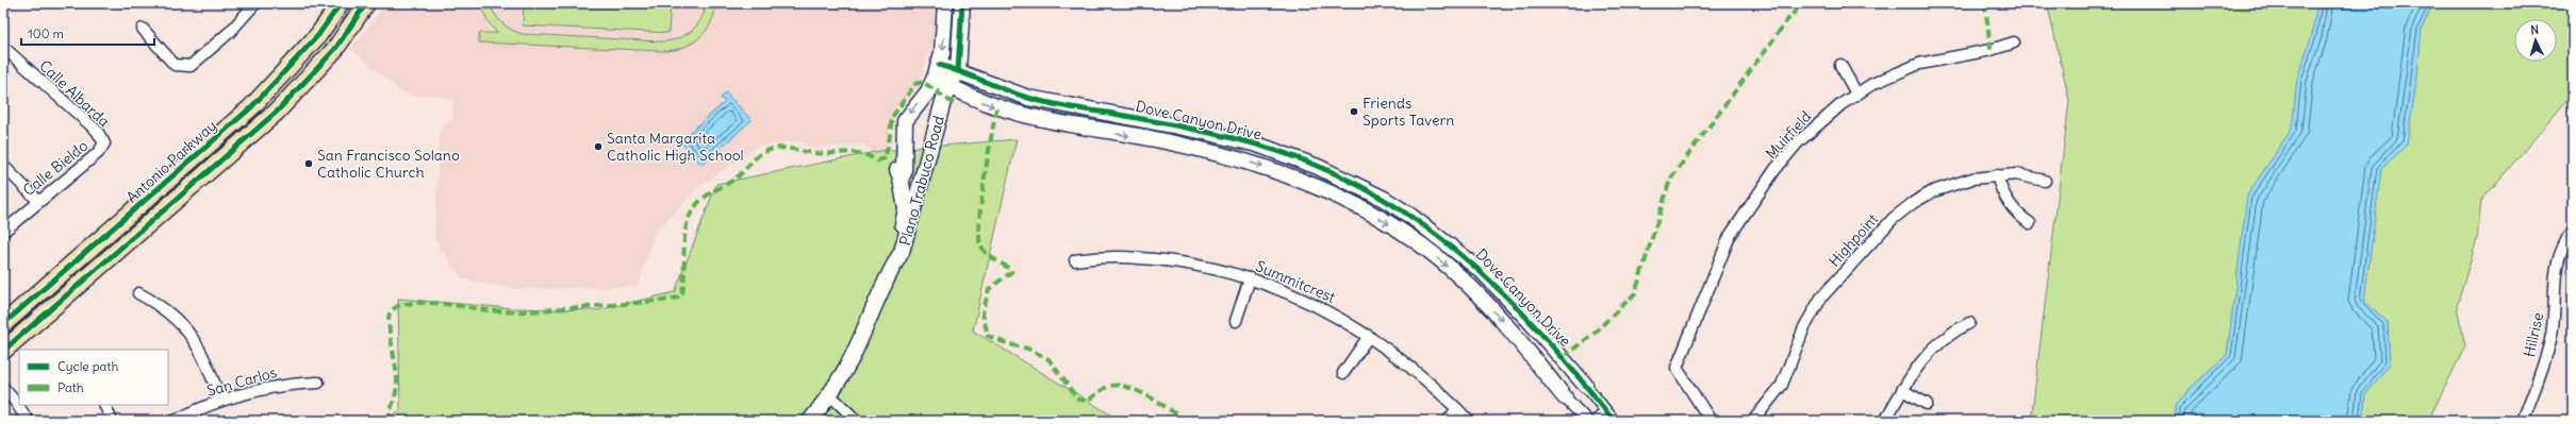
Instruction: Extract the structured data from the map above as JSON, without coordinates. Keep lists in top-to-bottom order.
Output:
{
  "streets": {
    "main road": ["Antonio Parkway"],
    "street": [
      "Calle Albarda",
      "Dove Canyon Drive",
      "Muirfield",
      "Calle Bieldo",
      "Plano Trabuco Road",
      "Highpoint",
      "Summitcrest",
      "Hillrise",
      "San Carlos"
    ]
  },
  "crossings": [
    ["Calle Albarda", "Calle Bieldo"],
    ["Dove Canyon Drive", "Plano Trabuco Road"]
  ],
  "places": ["Friends Sports Tavern", "Santa Margarita Catholic High School", "San Francisco Solano Catholic Church"],
  "legend": ["Cycle path", "Path"],
  "scale_bar": "100 m",
  "north": "top"
}
